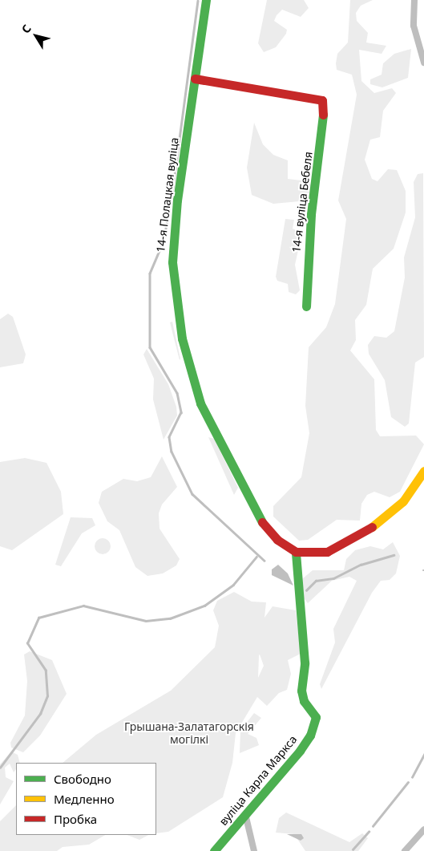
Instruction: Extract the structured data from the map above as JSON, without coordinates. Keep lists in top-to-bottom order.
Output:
{
  "streets": {
    "main road": ["14-я Полацкая вуліца", "14-я вуліца Бебеля", "вуліца Карла Маркса"]
  },
  "crossings": [
    ["14-я Полацкая вуліца", "14-я вуліца Бебеля"],
    ["14-я Полацкая вуліца", "вуліца Карла Маркса"]
  ],
  "parks": ["Грышана-Залатагорскія могілкі"],
  "legend": ["Свободно", "Медленно", "Пробка"],
  "north": "top left"
}
